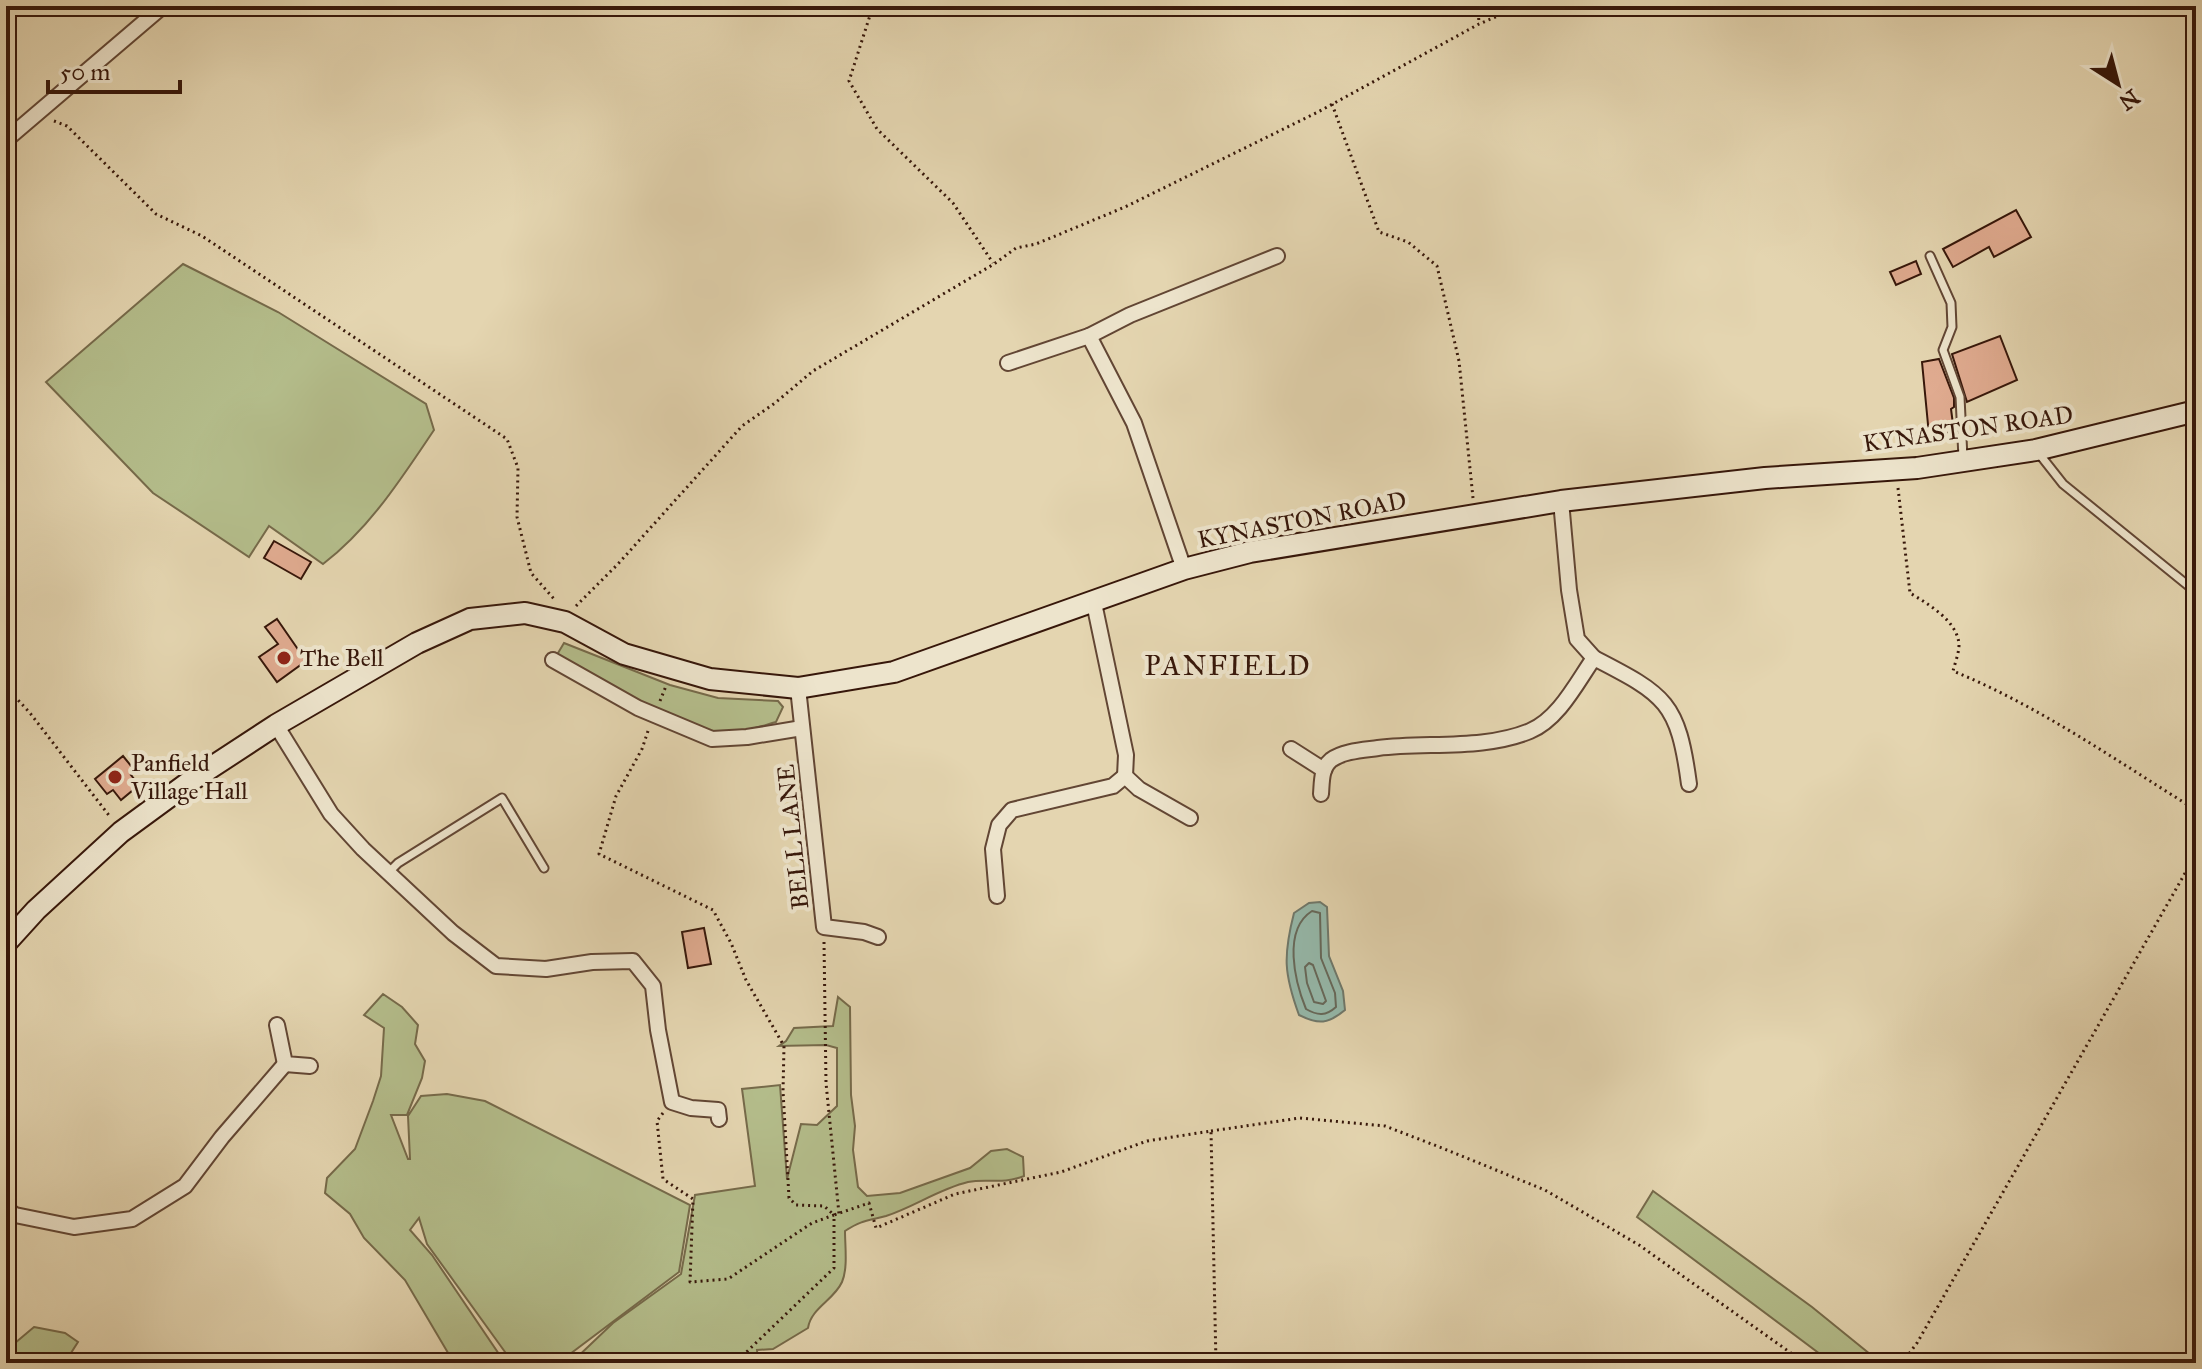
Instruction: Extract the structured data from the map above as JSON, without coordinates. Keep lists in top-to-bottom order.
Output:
{
  "streets": {
    "street": ["KYNASTON ROAD", "BELL LANE"]
  },
  "crossings": [
    ["KYNASTON ROAD", "BELL LANE"]
  ],
  "districts": ["PANFIELD"],
  "places": ["The Bell", "Panfield Village Hall"],
  "scale_bar": "50 m",
  "north": "bottom right"
}
